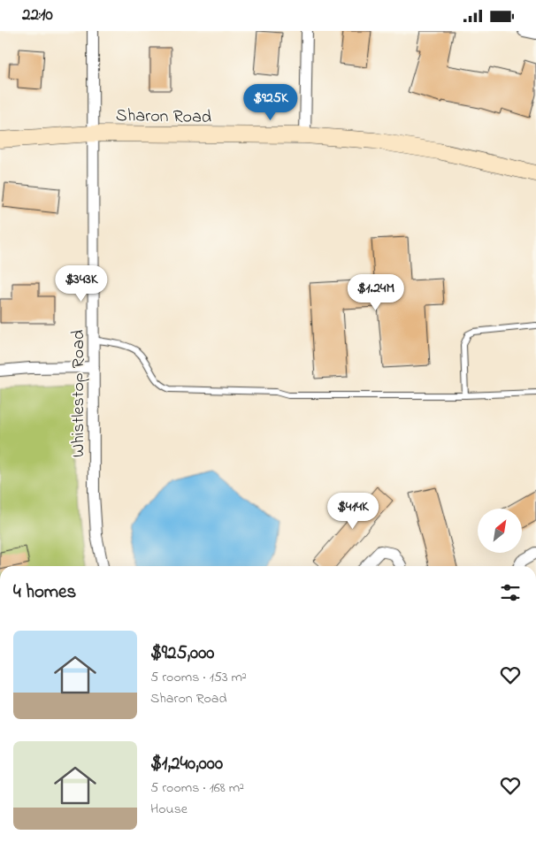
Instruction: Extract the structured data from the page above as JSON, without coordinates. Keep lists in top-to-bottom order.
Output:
{
  "streets": {
    "main road": ["Sharon Road"],
    "street": ["Whistlestop Road"]
  },
  "crossings": [
    ["Sharon Road", "Whistlestop Road"]
  ],
  "north": "top right",
  "page": {
    "status": "22:10",
    "price": [
      "$925K",
      "$343K",
      "$1.24M",
      "$414K"
    ],
    "heading": "4 homes",
    "list": [
      {
        "name": "$925,000",
        "note": "5 rooms · 153 m² · Sharon Road"
      },
      {
        "name": "$1,240,000",
        "note": "5 rooms · 168 m² · House"
      }
    ]
  }
}
